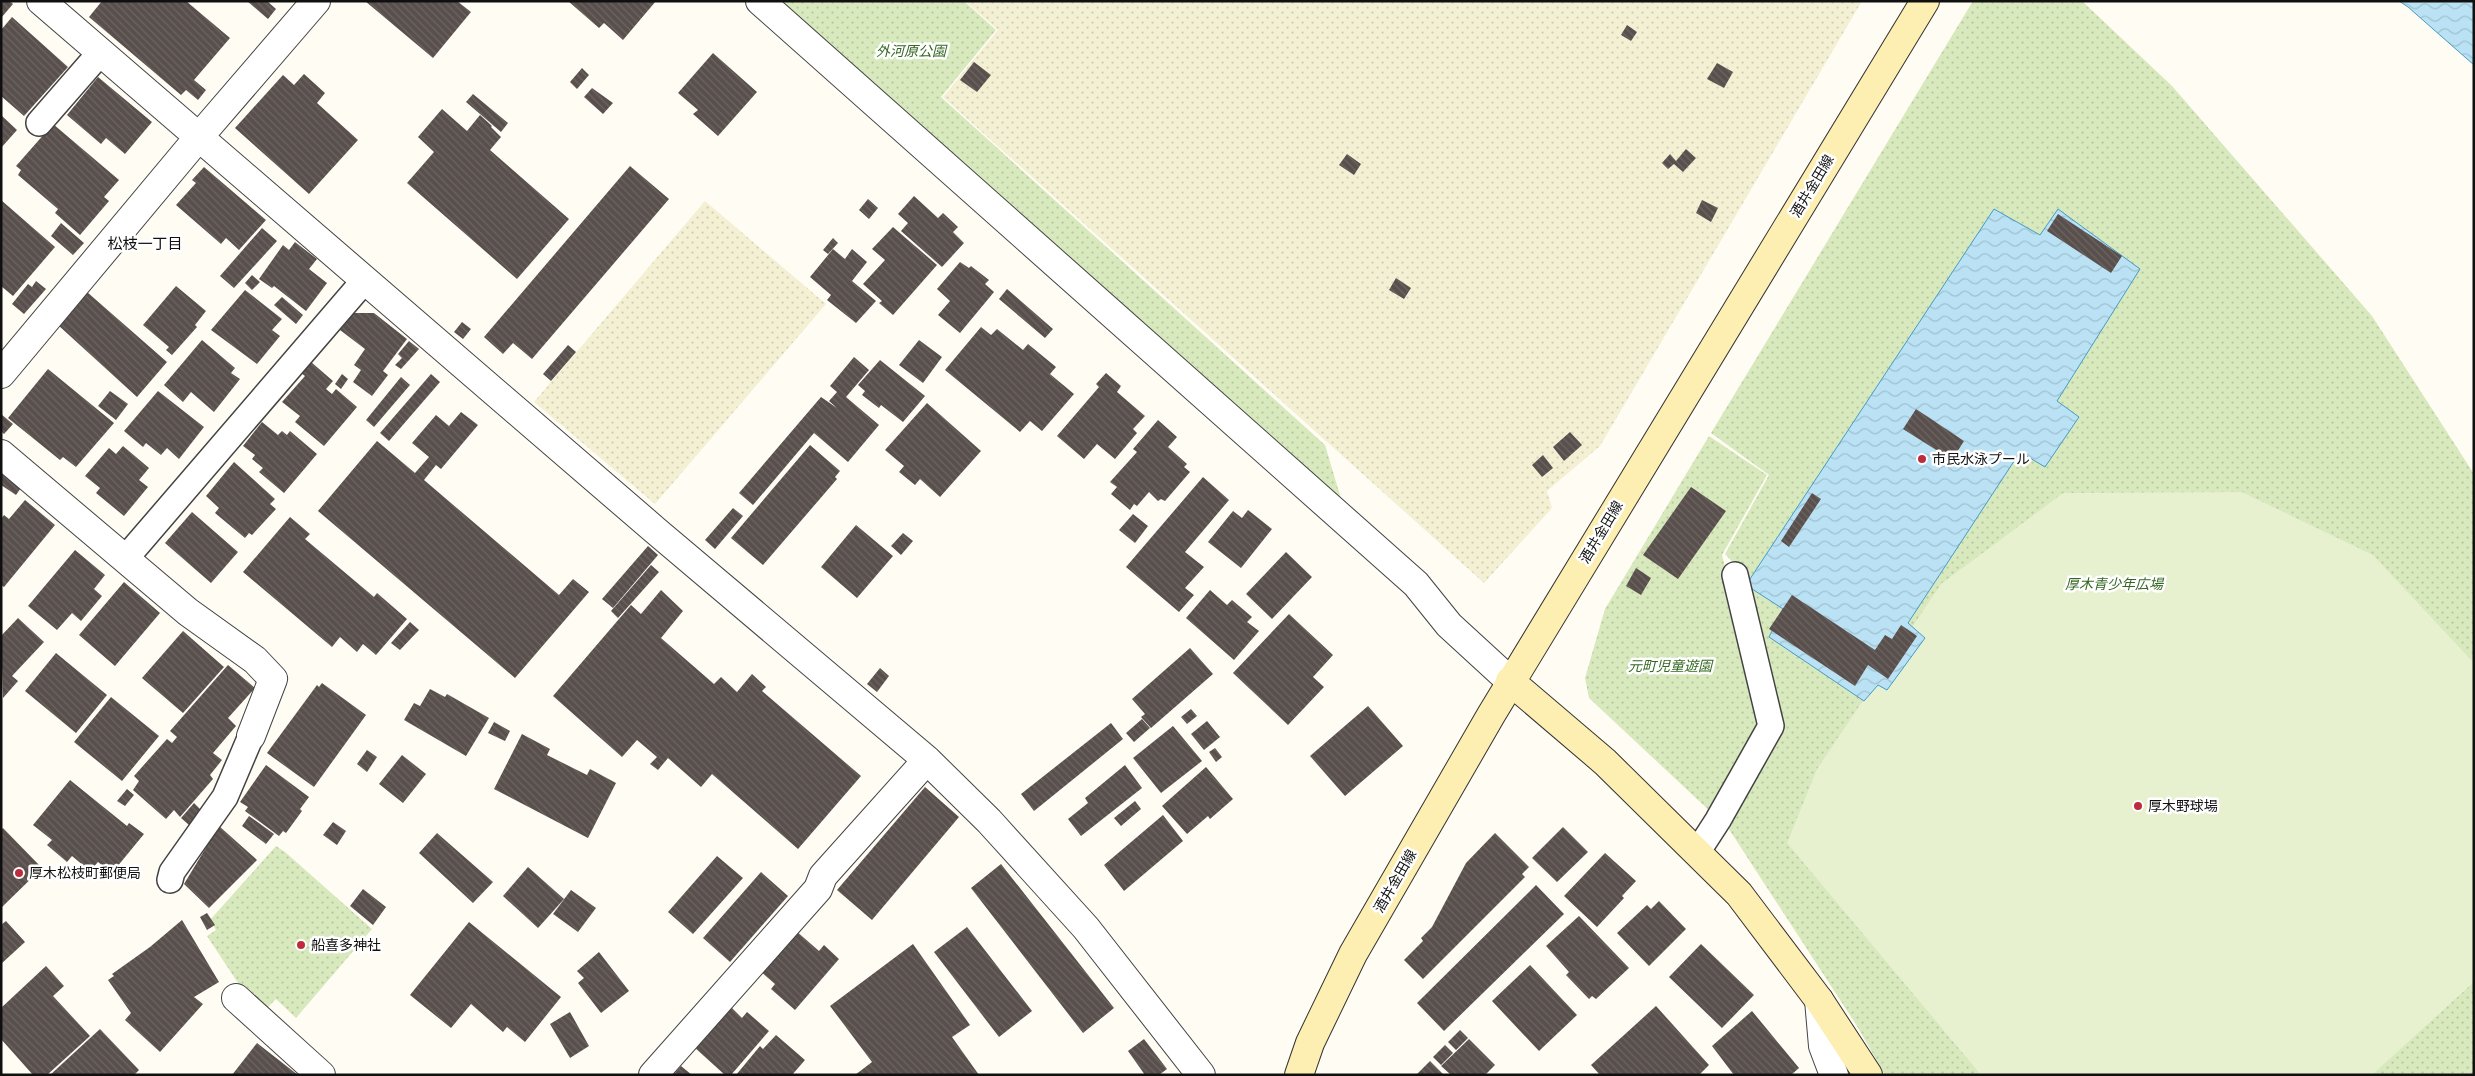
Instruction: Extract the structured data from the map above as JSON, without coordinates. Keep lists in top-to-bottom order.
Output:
{
  "streets": {
    "main road": ["酒井金田線"]
  },
  "districts": ["松枝一丁目"],
  "parks": ["外河原公園", "厚木青少年広場", "元町児童遊園"],
  "places": [
    "市民水泳プール",
    "厚木野球場",
    "厚木松枝町郵便局",
    "船喜多神社"
  ]
}
